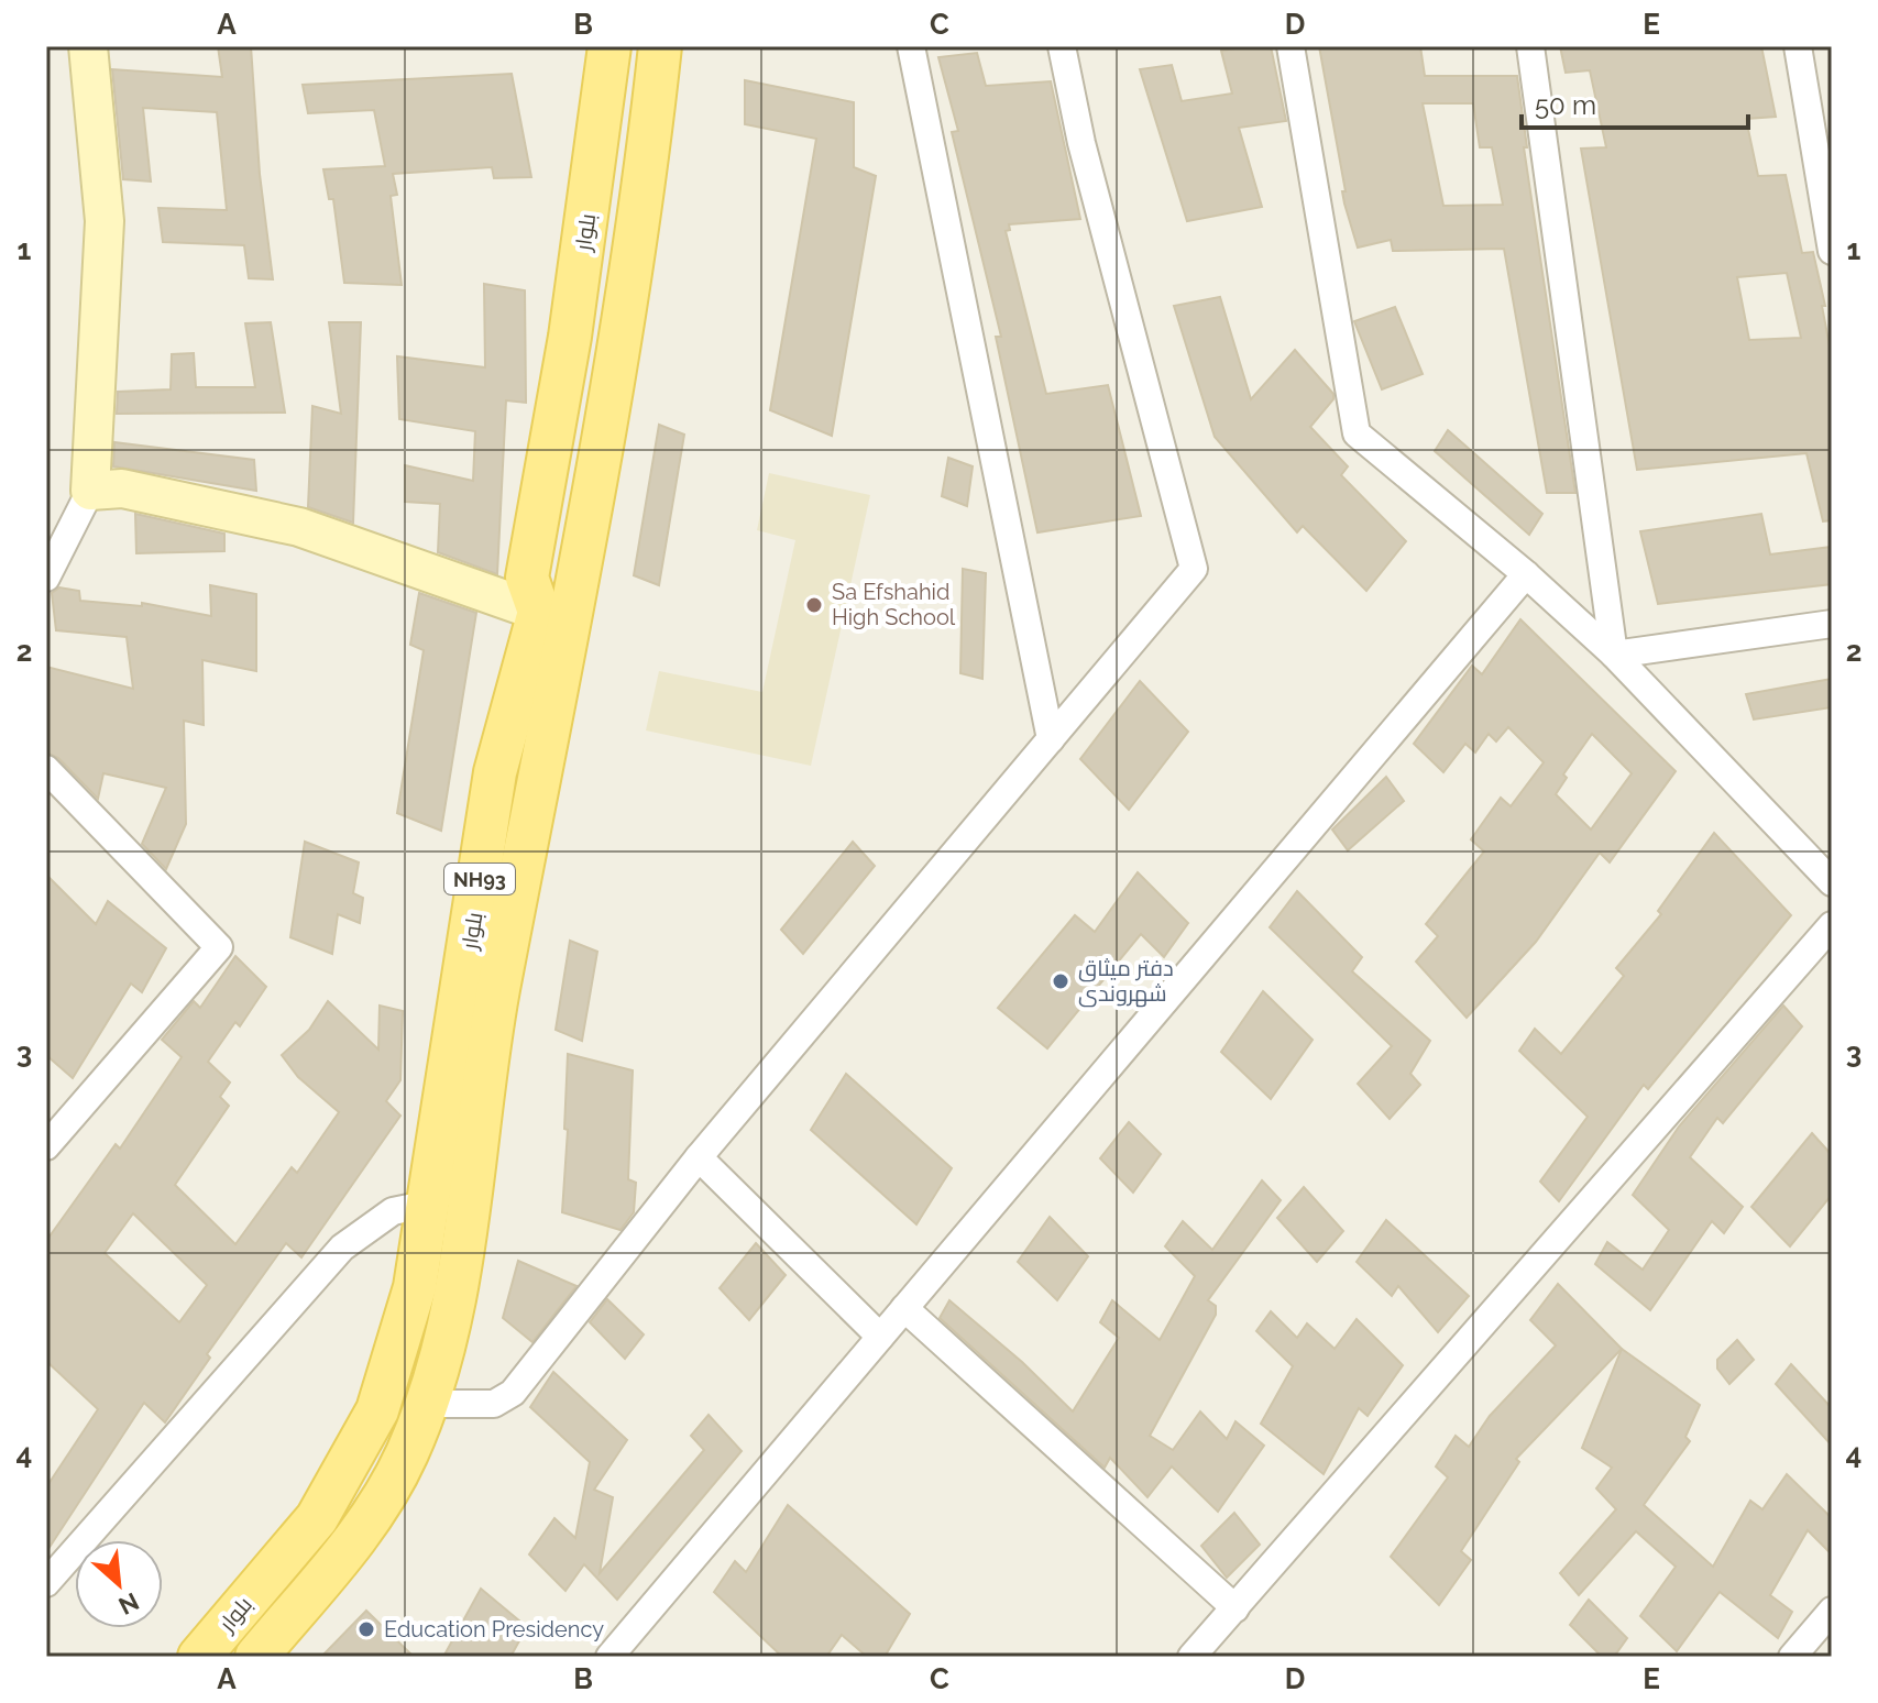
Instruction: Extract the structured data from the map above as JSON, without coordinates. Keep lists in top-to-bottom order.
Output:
{
  "streets": {
    "main road": ["بلوار", "NH93"]
  },
  "places": ["Sa Efshahid High School", "دفتر میثاق شهروندی", "Education Presidency"],
  "scale_bar": "50 m",
  "north": "bottom right",
  "grid": {
    "columns": [
      "A",
      "B",
      "C",
      "D",
      "E"
    ],
    "rows": [
      "1",
      "2",
      "3",
      "4"
    ]
  }
}
